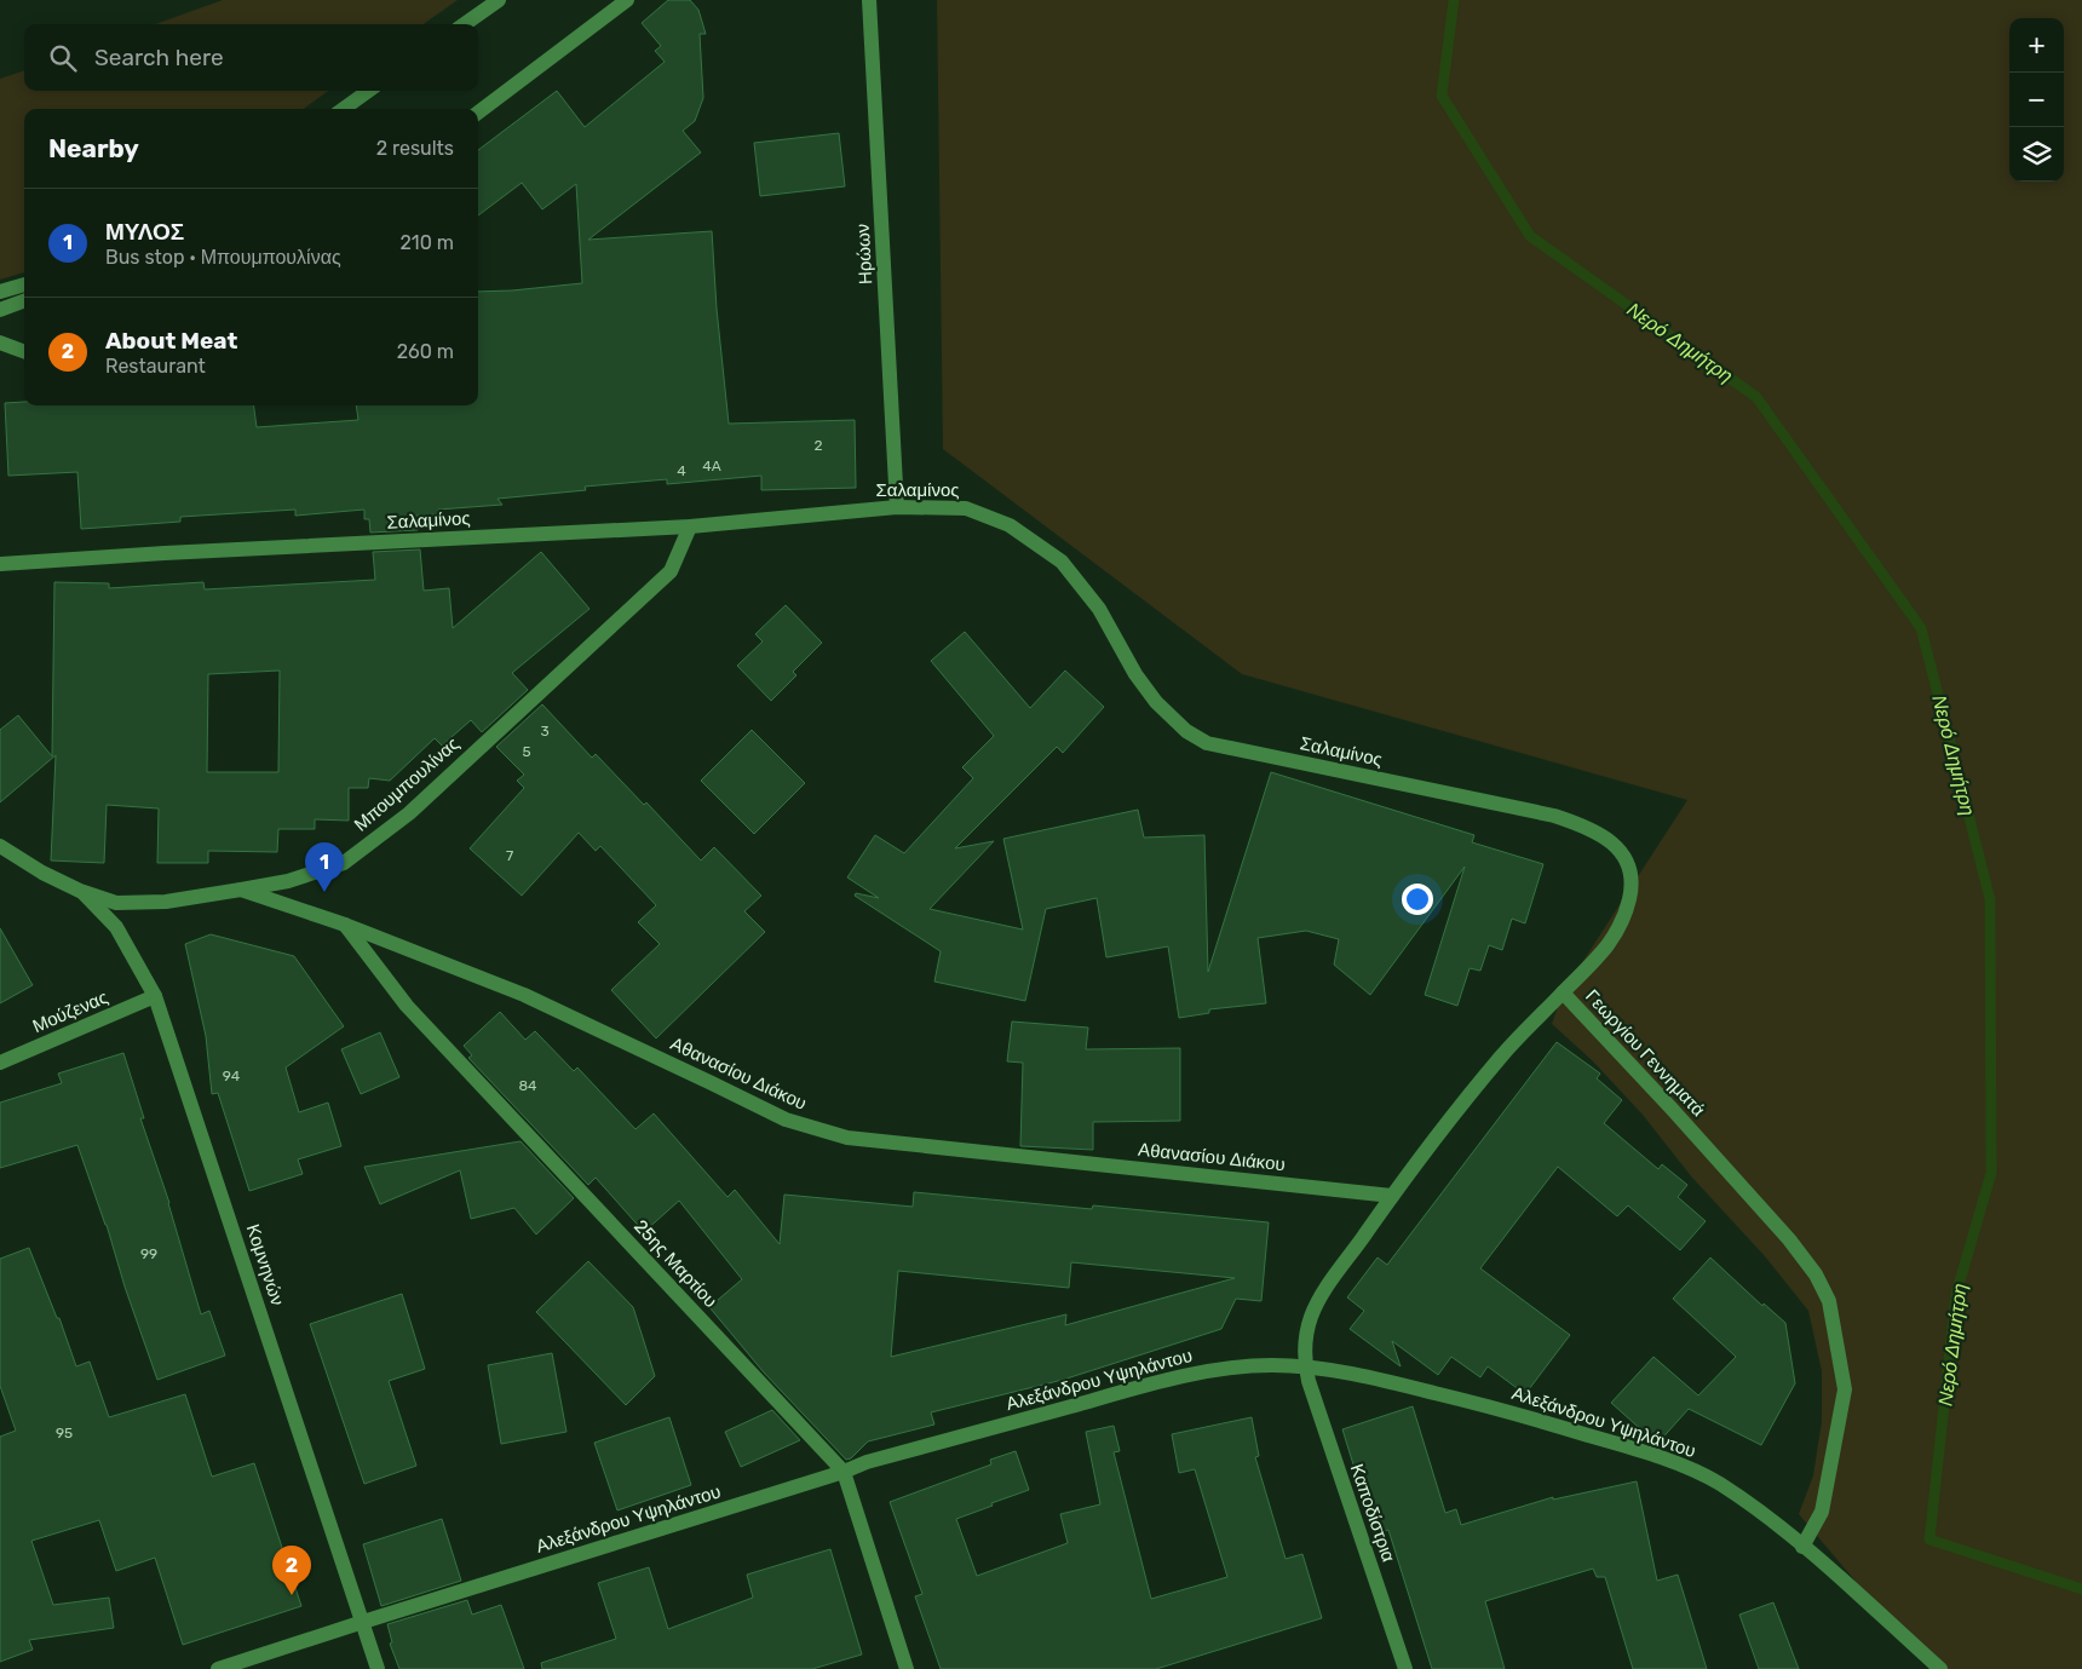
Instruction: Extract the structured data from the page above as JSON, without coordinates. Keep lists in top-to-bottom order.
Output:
{
  "streets": {
    "street": [
      "Ηρώων",
      "Σαλαμίνος",
      "Μπουμπουλίνας",
      "Μούζενας",
      "Γεωργίου Γεννηματά",
      "Αθανασίου Διάκου",
      "25ης Μαρτίου",
      "Κομνηνών",
      "Αλεξάνδρου Υψηλάντου",
      "Καποδίστρια"
    ]
  },
  "crossings": [
    ["Ηρώων", "Σαλαμίνος"],
    ["Σαλαμίνος", "Μπουμπουλίνας"],
    ["Σαλαμίνος", "Γεωργίου Γεννηματά"],
    ["Μπουμπουλίνας", "Αθανασίου Διάκου"],
    ["Μπουμπουλίνας", "Κομνηνών"],
    ["Μούζενας", "Κομνηνών"],
    ["Γεωργίου Γεννηματά", "Αθανασίου Διάκου"],
    ["Γεωργίου Γεννηματά", "Αλεξάνδρου Υψηλάντου"],
    ["Γεωργίου Γεννηματά", "Καποδίστρια"],
    ["Αθανασίου Διάκου", "25ης Μαρτίου"],
    ["25ης Μαρτίου", "Αλεξάνδρου Υψηλάντου"],
    ["Κομνηνών", "Αλεξάνδρου Υψηλάντου"],
    ["Αλεξάνδρου Υψηλάντου", "Καποδίστρια"]
  ],
  "water": ["Νερό Δημήτρη"],
  "house_numbers": [
    "2",
    "4A",
    "4",
    "3",
    "5",
    "7",
    "94",
    "84",
    "99",
    "95"
  ],
  "page": {
    "map_buttons": ["+", "−"],
    "search": "Search here",
    "heading": ["Nearby", "2 results"],
    "list": [
      {
        "mark": "1",
        "name": "ΜΥΛΟΣ",
        "note": "Bus stop · Μπουμπουλίνας",
        "value": "210 m"
      },
      {
        "mark": "2",
        "name": "About Meat",
        "note": "Restaurant",
        "value": "260 m"
      }
    ],
    "pins": ["1", "2"]
  }
}
